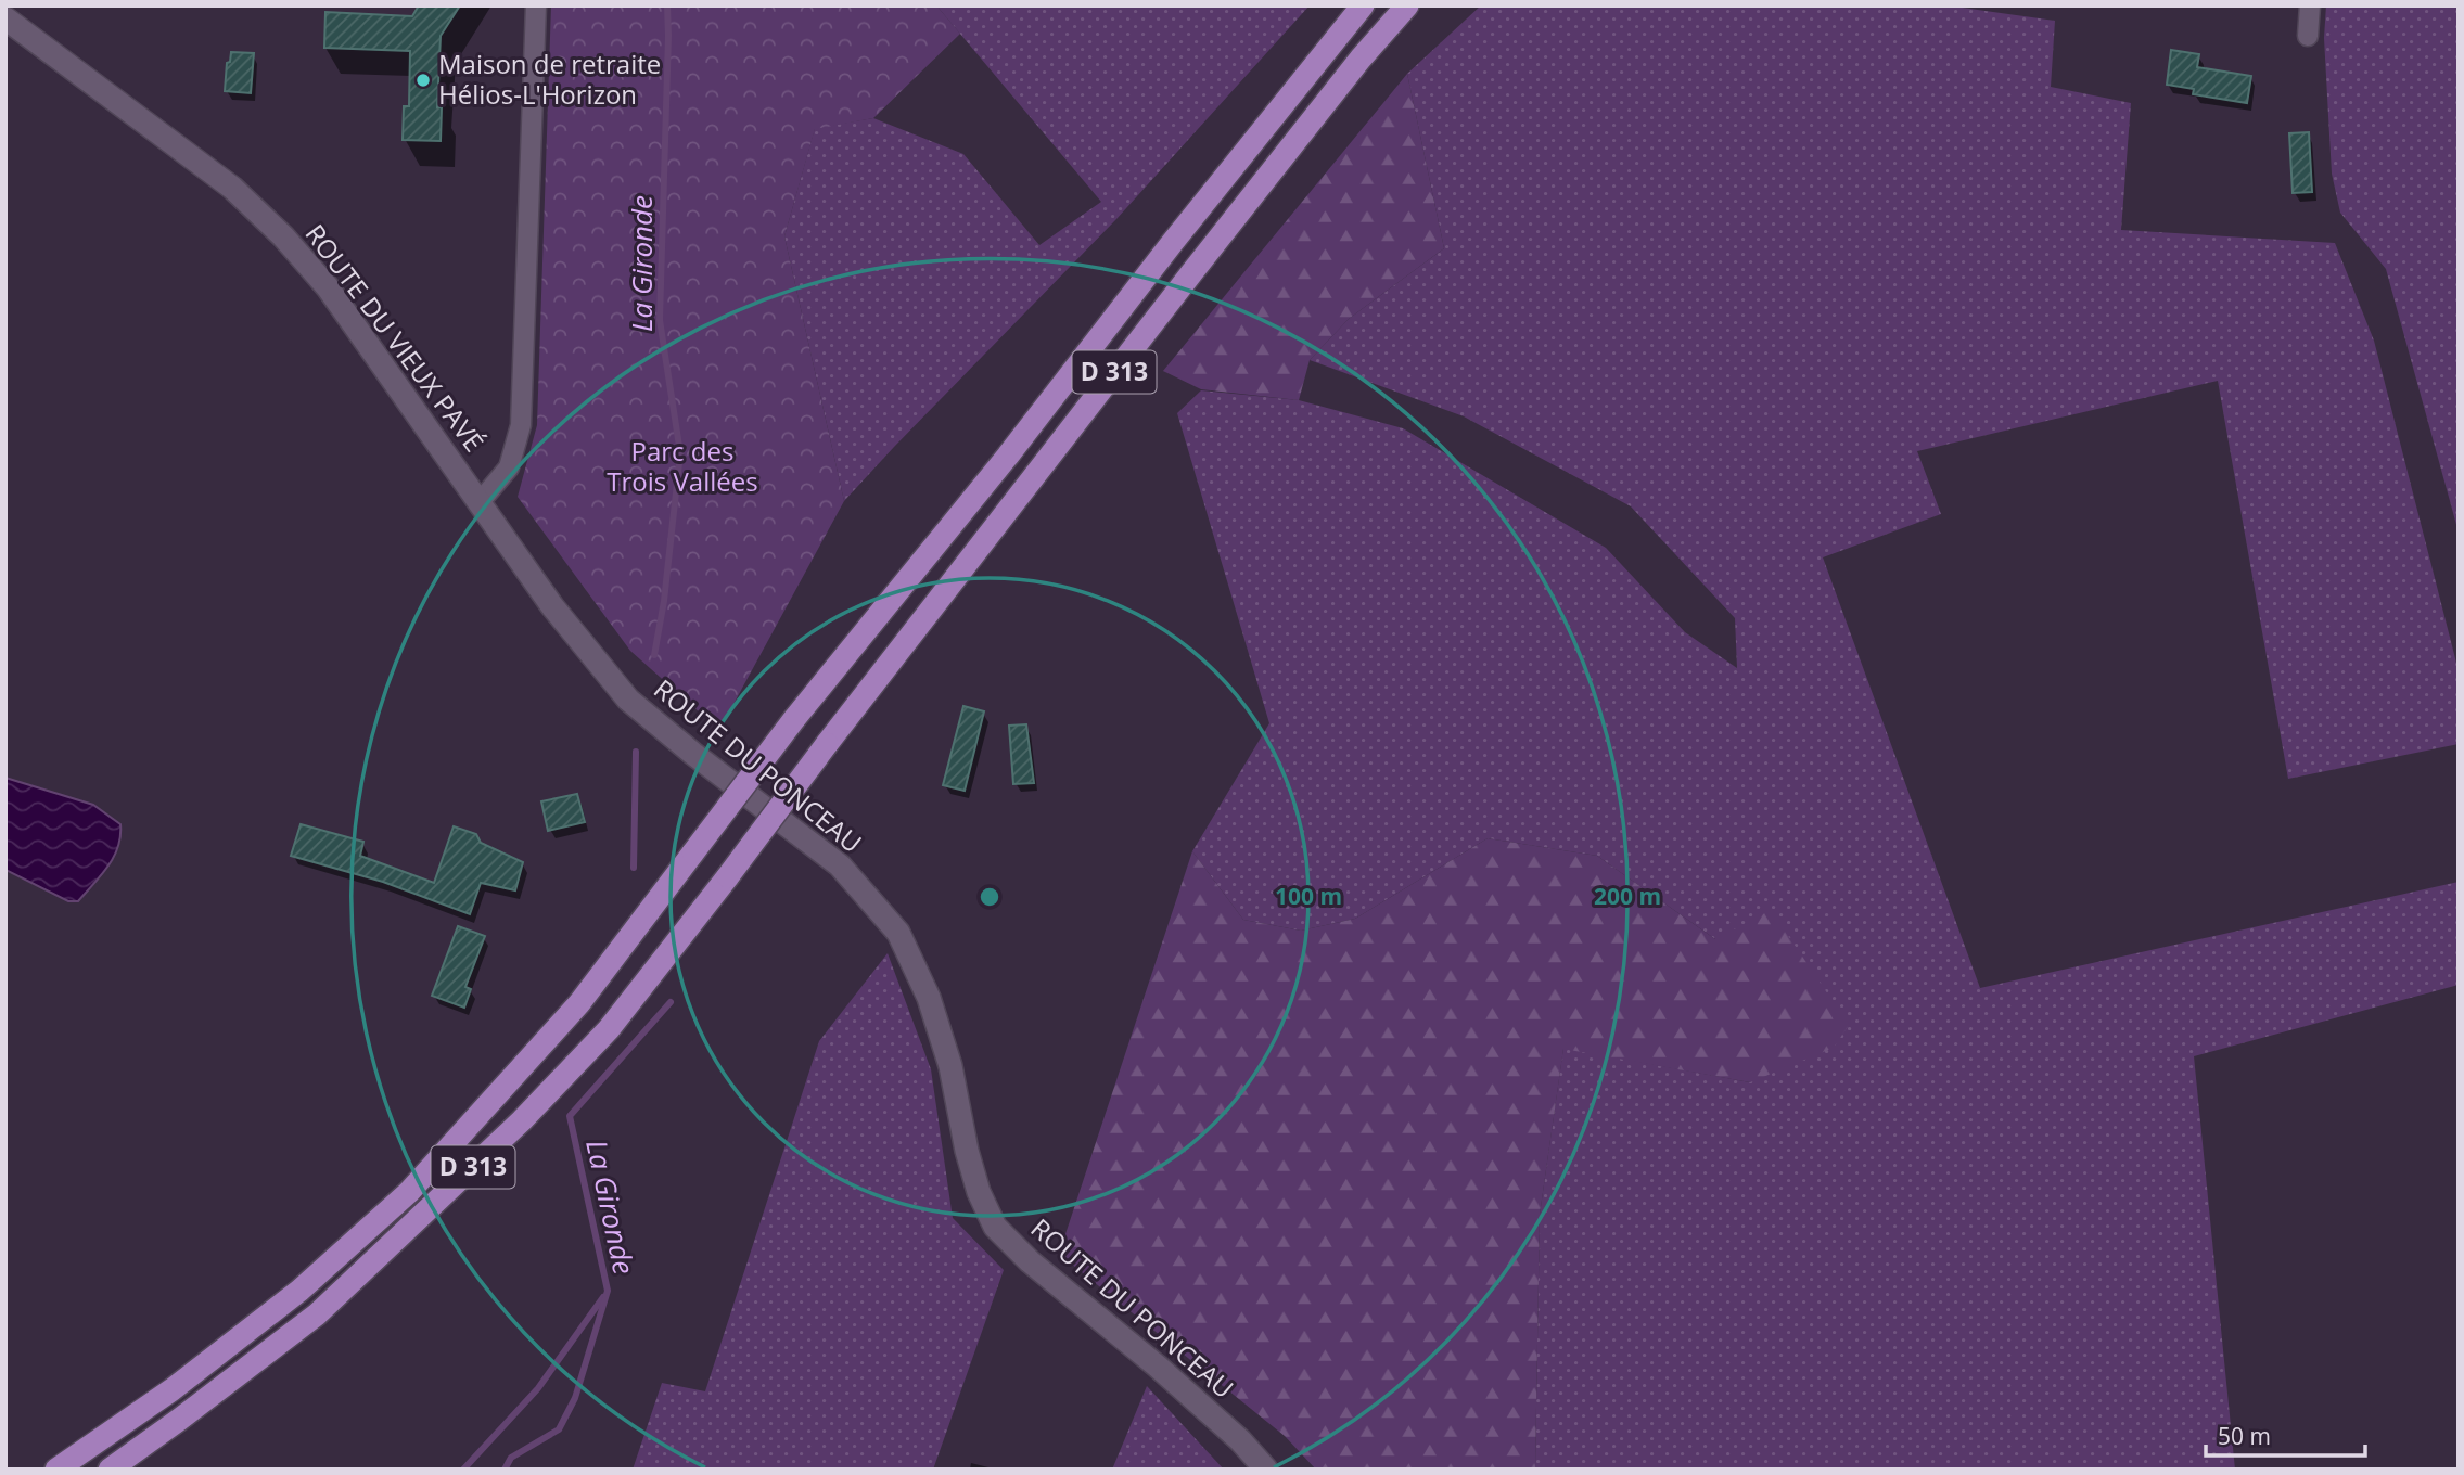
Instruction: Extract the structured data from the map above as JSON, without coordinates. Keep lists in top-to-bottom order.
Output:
{
  "streets": {
    "highway": ["D 313"],
    "street": ["ROUTE DU VIEUX PAVÉ", "ROUTE DU PONCEAU"]
  },
  "crossings": [
    ["ROUTE DU VIEUX PAVÉ", "ROUTE DU PONCEAU"]
  ],
  "water": ["La Gironde"],
  "parks": ["Parc des Trois Vallées"],
  "places": ["Maison de retraite Hélios-L'Horizon"],
  "scale_bar": "50 m",
  "rings": ["100 m", "200 m"]
}
